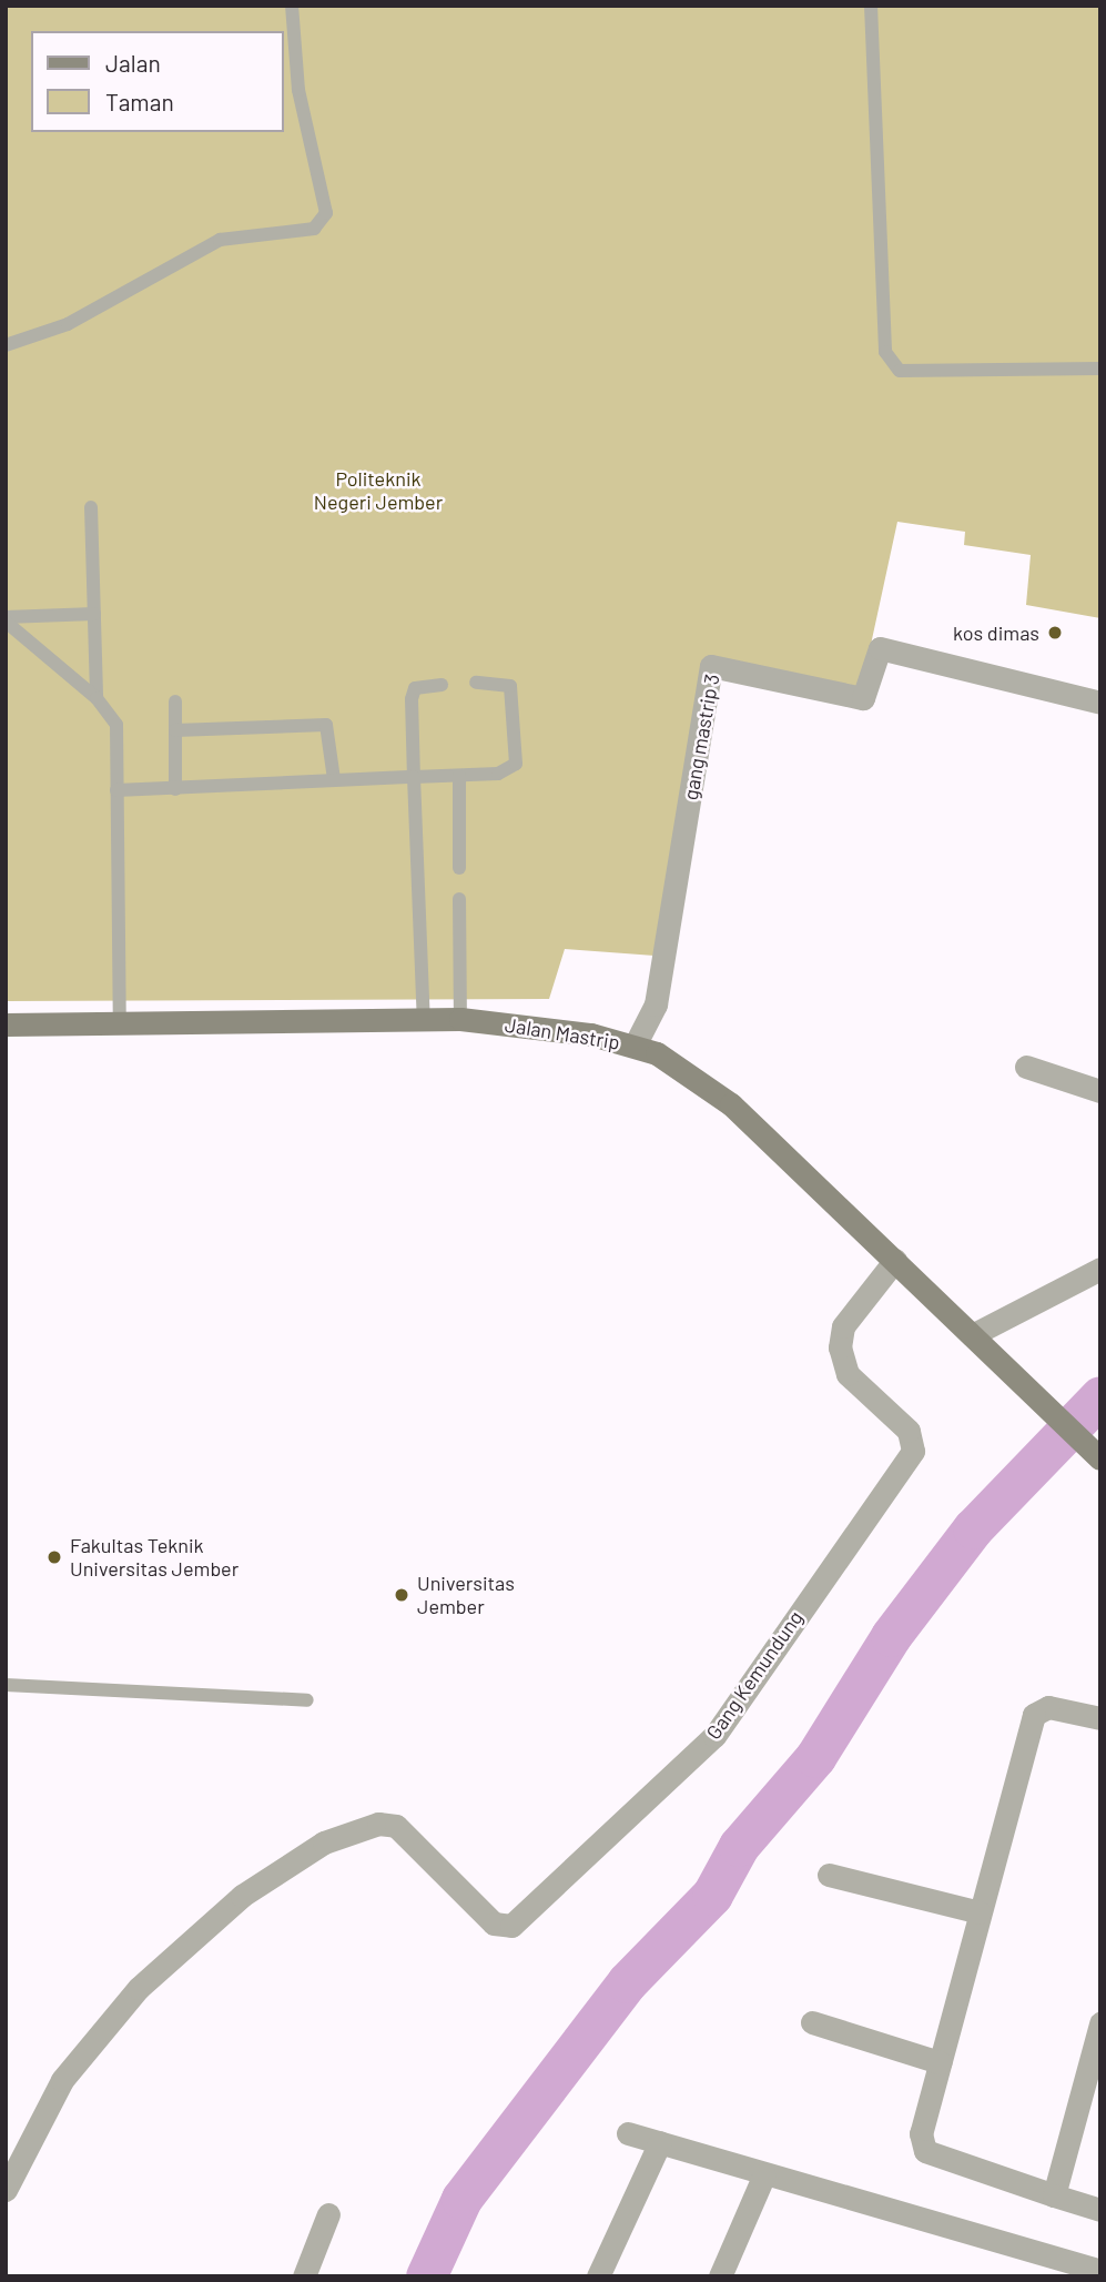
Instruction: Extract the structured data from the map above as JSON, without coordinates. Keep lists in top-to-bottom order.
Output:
{
  "streets": {
    "main road": ["Jalan Mastrip"],
    "street": ["gang mastrip 3", "Gang Kemundung"]
  },
  "crossings": [
    ["gang mastrip 3", "Jalan Mastrip"],
    ["Jalan Mastrip", "Gang Kemundung"]
  ],
  "parks": ["Politeknik Negeri Jember"],
  "places": ["kos dimas", "Fakultas Teknik Universitas Jember", "Universitas Jember"],
  "legend": ["Jalan", "Taman"]
}
